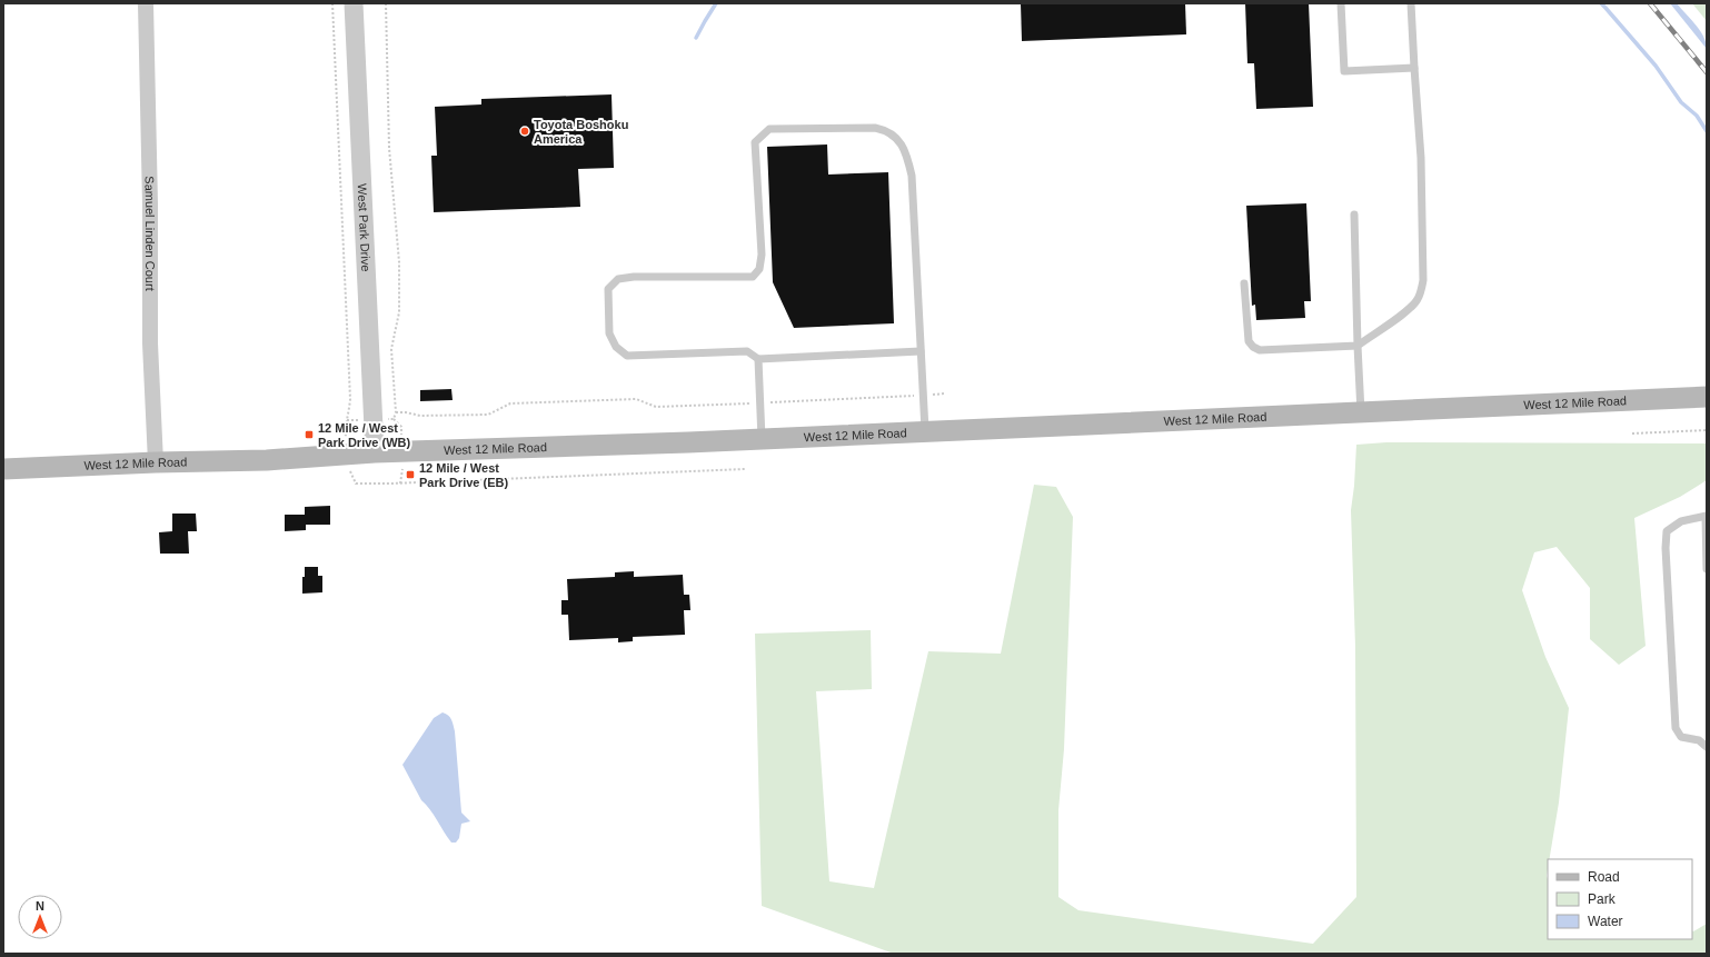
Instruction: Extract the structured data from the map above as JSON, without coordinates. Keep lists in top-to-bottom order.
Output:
{
  "streets": {
    "main road": ["West 12 Mile Road"],
    "street": ["West Park Drive", "Samuel Linden Court"]
  },
  "crossings": [
    ["West Park Drive", "West 12 Mile Road"],
    ["Samuel Linden Court", "West 12 Mile Road"]
  ],
  "places": {
    "other": ["Toyota Boshoku America"],
    "transit": ["12 Mile / West Park Drive (WB)", "12 Mile / West Park Drive (EB)"]
  },
  "legend": ["Road", "Park", "Water"],
  "north": "top"
}
